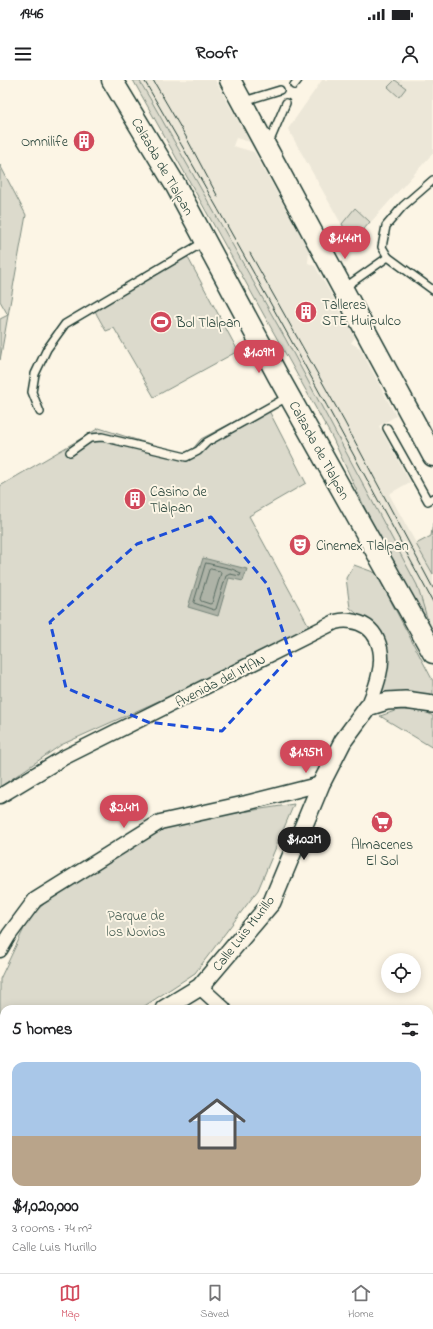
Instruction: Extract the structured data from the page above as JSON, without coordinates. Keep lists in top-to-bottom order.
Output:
{
  "streets": {
    "main road": ["Calzada de Tlalpan"],
    "street": ["Avenida del IMAN", "Calle Luis Murillo"]
  },
  "crossings": [
    ["Avenida del IMAN", "Calle Luis Murillo"]
  ],
  "parks": ["Parque de los Novios"],
  "places": {
    "building": ["Omnilife", "Talleres STE Huipulco", "Casino de Tlalpan"],
    "sports": ["Bol Tlalpan"],
    "theatre": ["Cinemex Tlalpan"],
    "supermarket": ["Almacenes El Sol"]
  },
  "page": {
    "status": "19:46",
    "header": "Roofr",
    "price": [
      "$1.44M",
      "$1.09M",
      "$1.95M",
      "$2.4M",
      "$1.02M"
    ],
    "heading": "5 homes",
    "list": [
      {
        "name": "$1,020,000",
        "note": "3 rooms · 74 m² · Calle Luis Murillo"
      }
    ],
    "tabs": ["Map", "Saved", "Home"]
  }
}
